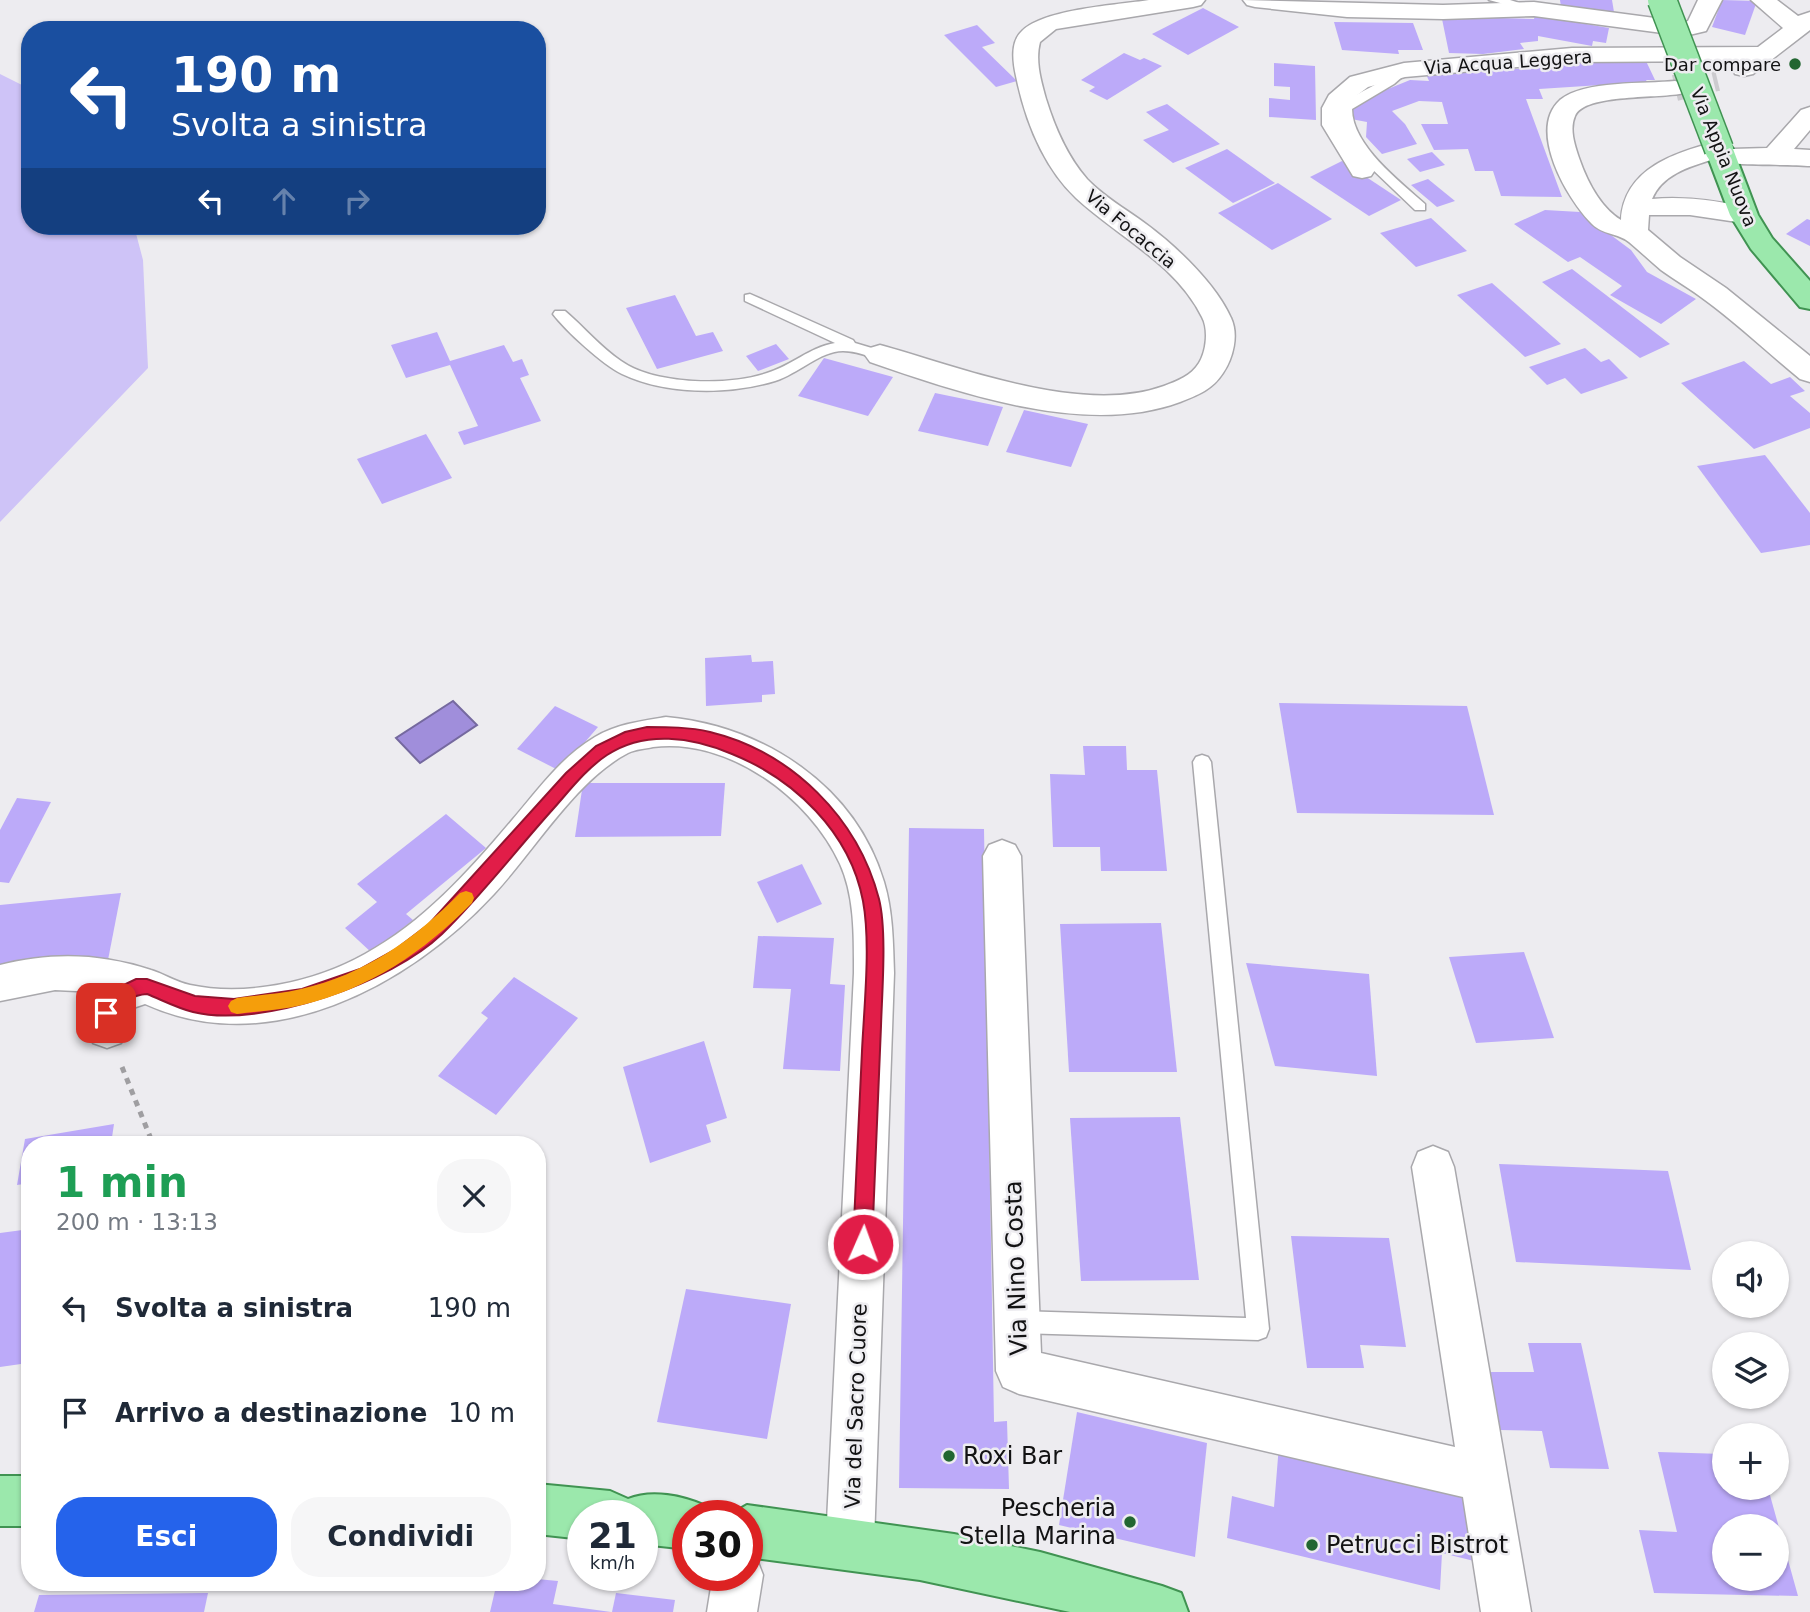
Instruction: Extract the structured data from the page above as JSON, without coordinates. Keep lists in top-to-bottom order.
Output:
{
  "streets": {
    "main road": ["Via Appia Nuova"],
    "street": [
      "Via Acqua Leggera",
      "Via Focaccia",
      "Via Nino Costa",
      "Via del Sacro Cuore"
    ]
  },
  "places": [
    "Dar compare",
    "Roxi Bar",
    "Pescheria Stella Marina",
    "Petrucci Bistrot"
  ],
  "page": {
    "turn": ["190 m", "Svolta a sinistra"],
    "heading": ["1 min", "200 m · 13:13"],
    "map_buttons": ["+", "−"],
    "list": [
      {
        "name": "Svolta a sinistra",
        "value": "190 m"
      },
      {
        "name": "Arrivo a destinazione",
        "value": "10 m"
      }
    ],
    "buttons": ["Esci", "Condividi"],
    "speed": "21 km/h",
    "limit": "30"
  }
}
